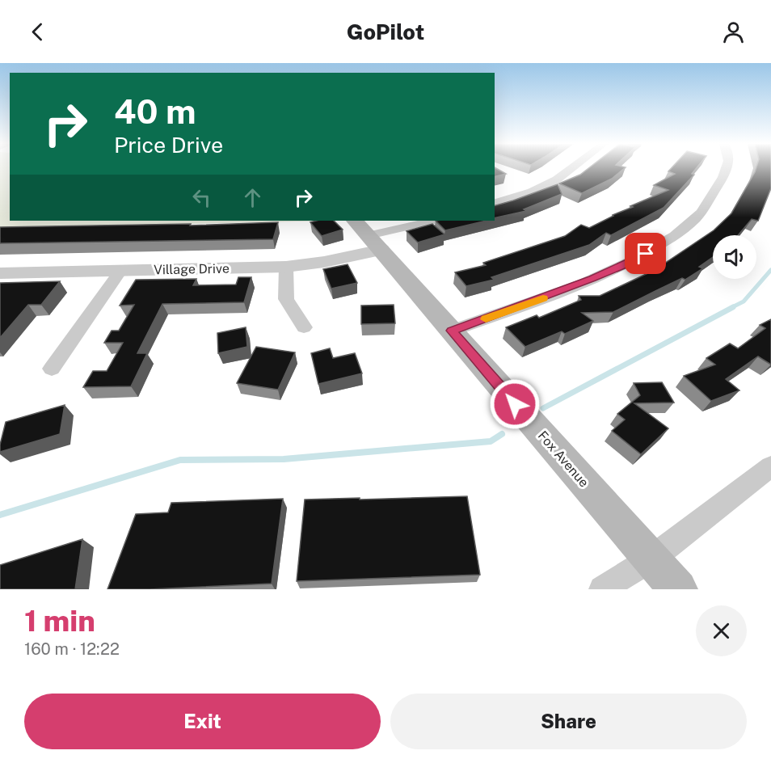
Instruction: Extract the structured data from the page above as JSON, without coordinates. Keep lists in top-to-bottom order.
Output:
{
  "streets": {
    "main road": ["Fox Avenue"],
    "street": ["Village Drive"]
  },
  "crossings": [
    ["Village Drive", "Fox Avenue"]
  ],
  "page": {
    "header": "GoPilot",
    "turn": ["40 m", "Price Drive"],
    "heading": ["1 min", "160 m · 12:22"],
    "buttons": ["Exit", "Share"]
  }
}
